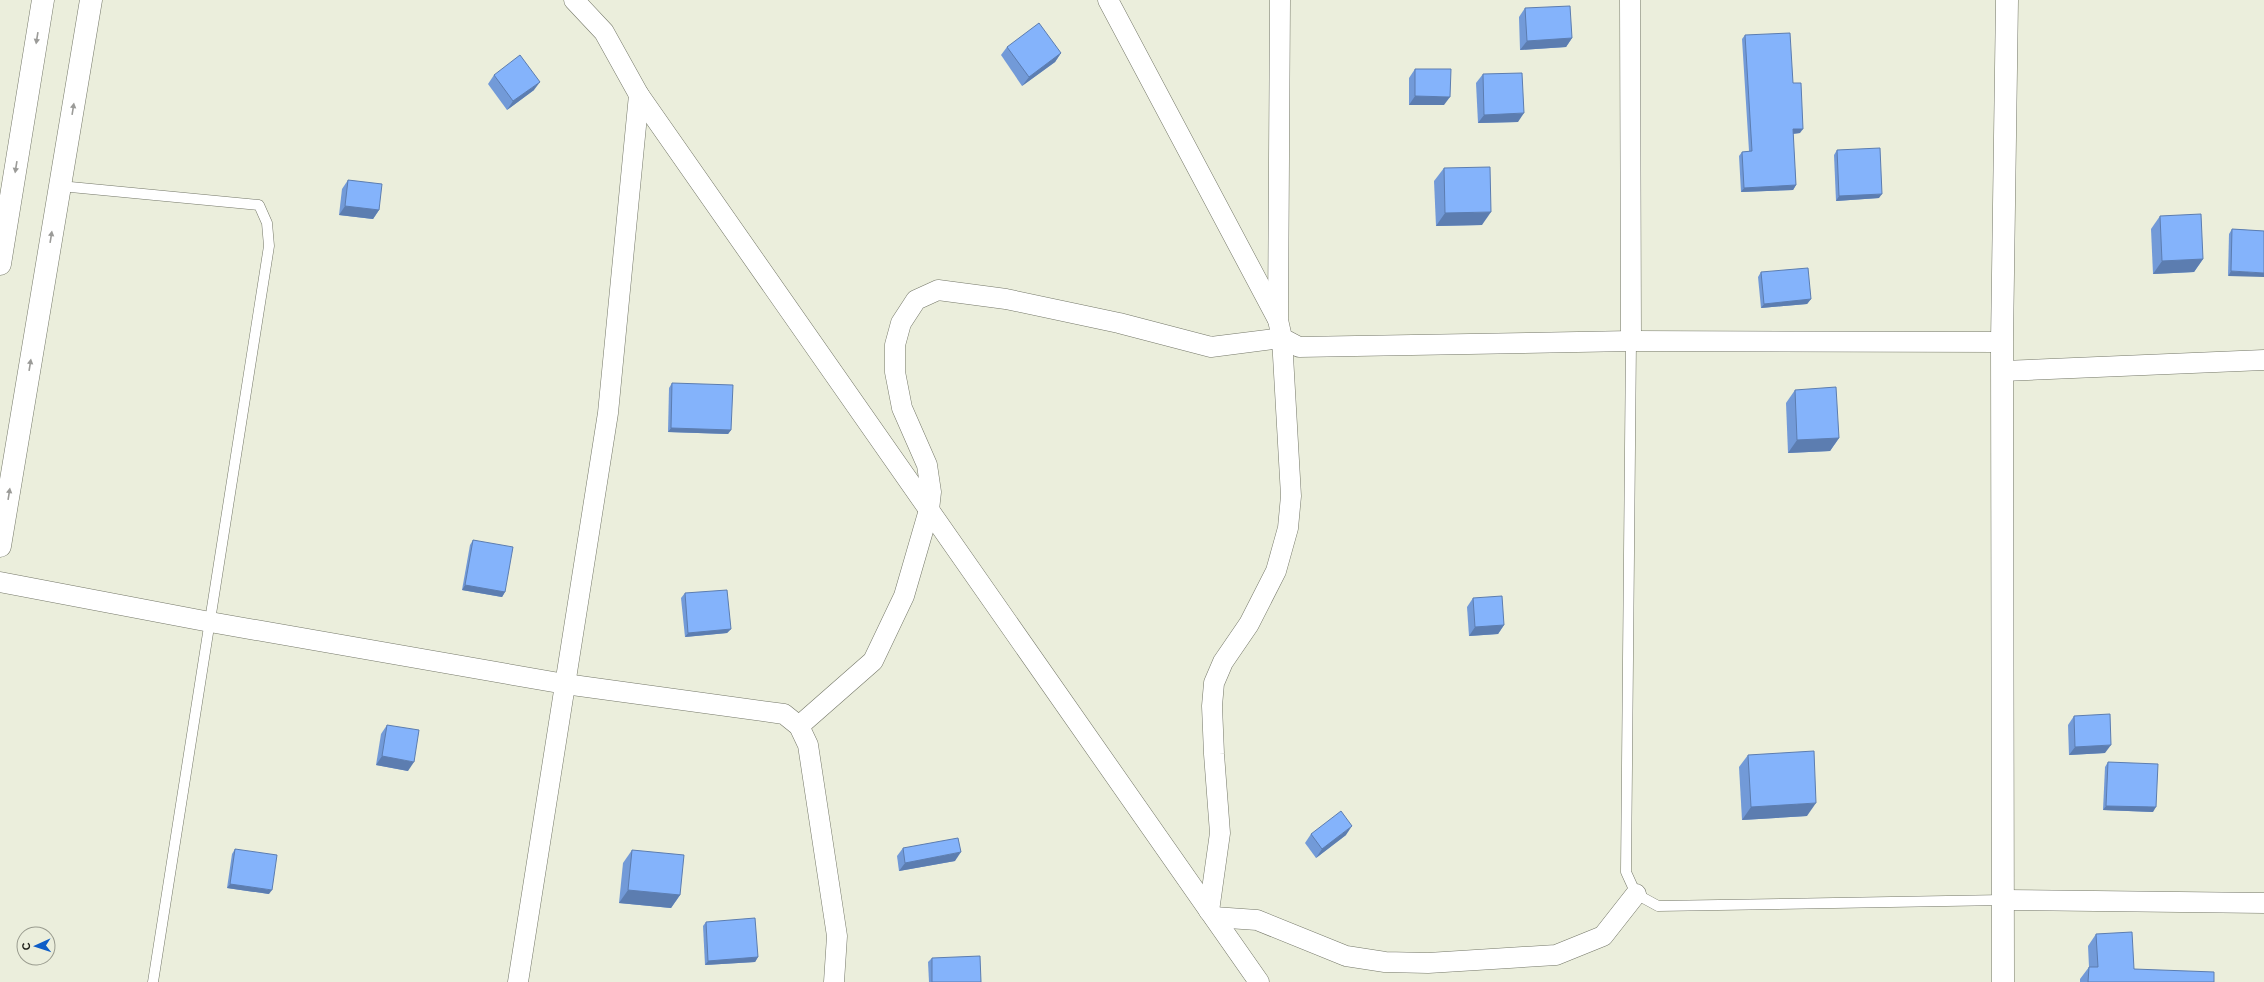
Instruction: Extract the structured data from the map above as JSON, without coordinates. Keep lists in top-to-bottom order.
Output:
{
  "north": "left"
}
